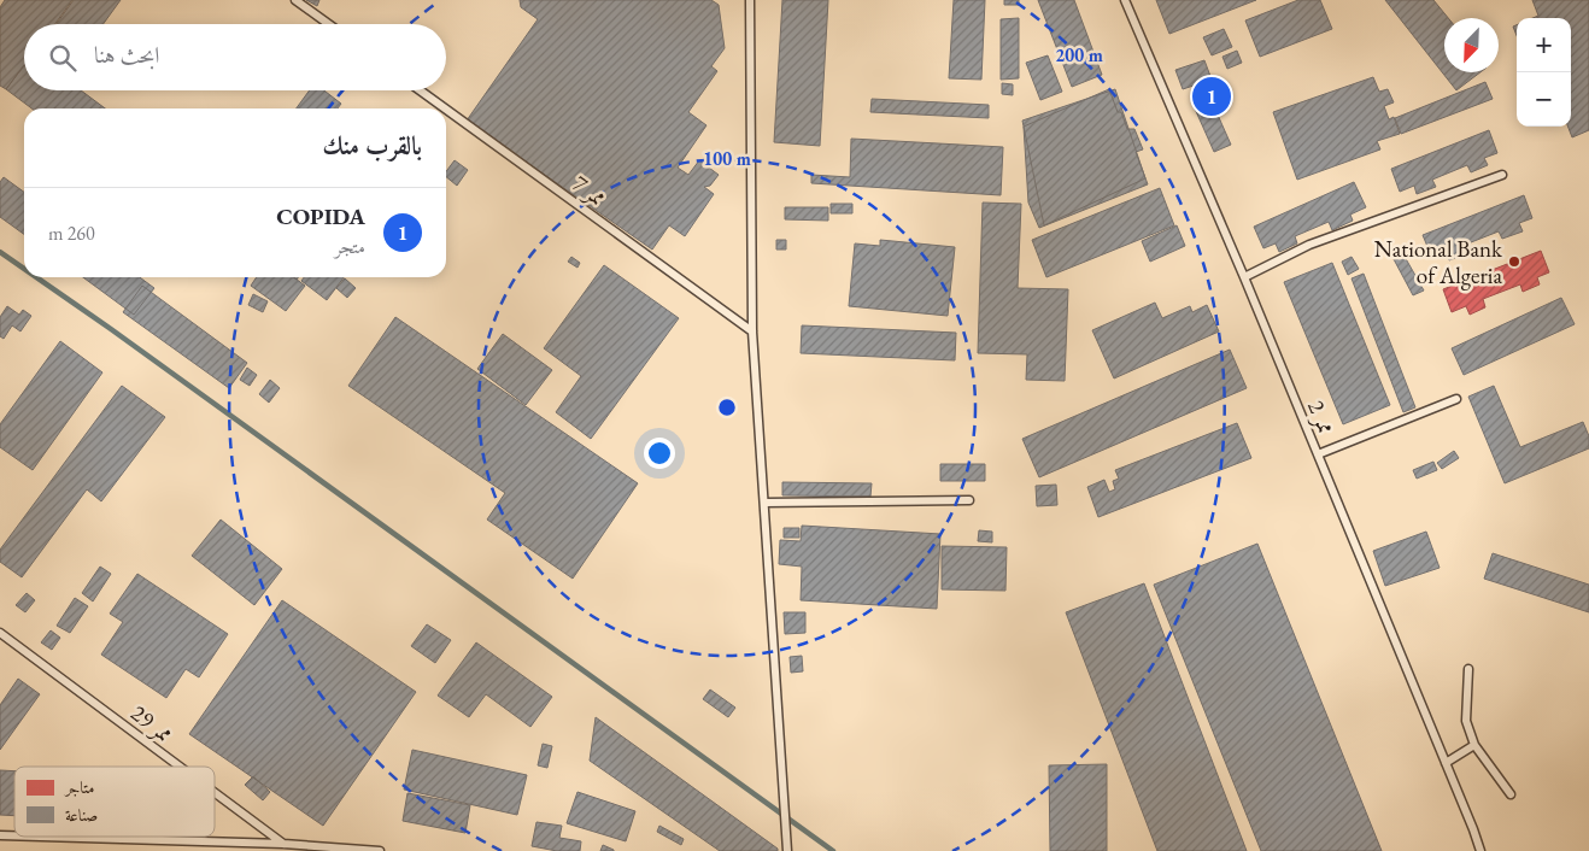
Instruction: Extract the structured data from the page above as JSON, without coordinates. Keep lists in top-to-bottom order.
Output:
{
  "streets": {
    "lane": ["ممر 7", "ممر 2", "ممر 29"]
  },
  "places": ["National Bank of Algeria"],
  "legend": ["متاجر", "صناعة"],
  "north": "bottom left",
  "page": {
    "map_buttons": ["+", "−"],
    "search": "ابحث هنا",
    "pins": "1",
    "heading": "بالقرب منك",
    "list": [
      {
        "mark": "1",
        "name": "COPIDA",
        "note": "متجر",
        "value": "260 m"
      }
    ]
  },
  "rings": ["200 m", "100 m"]
}
